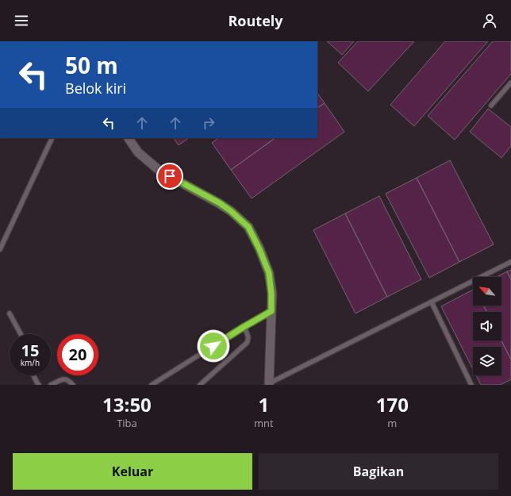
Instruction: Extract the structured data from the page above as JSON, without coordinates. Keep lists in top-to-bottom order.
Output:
{
  "north": "top left",
  "page": {
    "header": "Routely",
    "turn": ["50 m", "Belok kiri"],
    "speed": "15 km/h",
    "limit": "20",
    "eta": [
      "13:50",
      "Tiba",
      "1",
      "mnt",
      "170",
      "m"
    ],
    "buttons": ["Keluar", "Bagikan"]
  }
}
